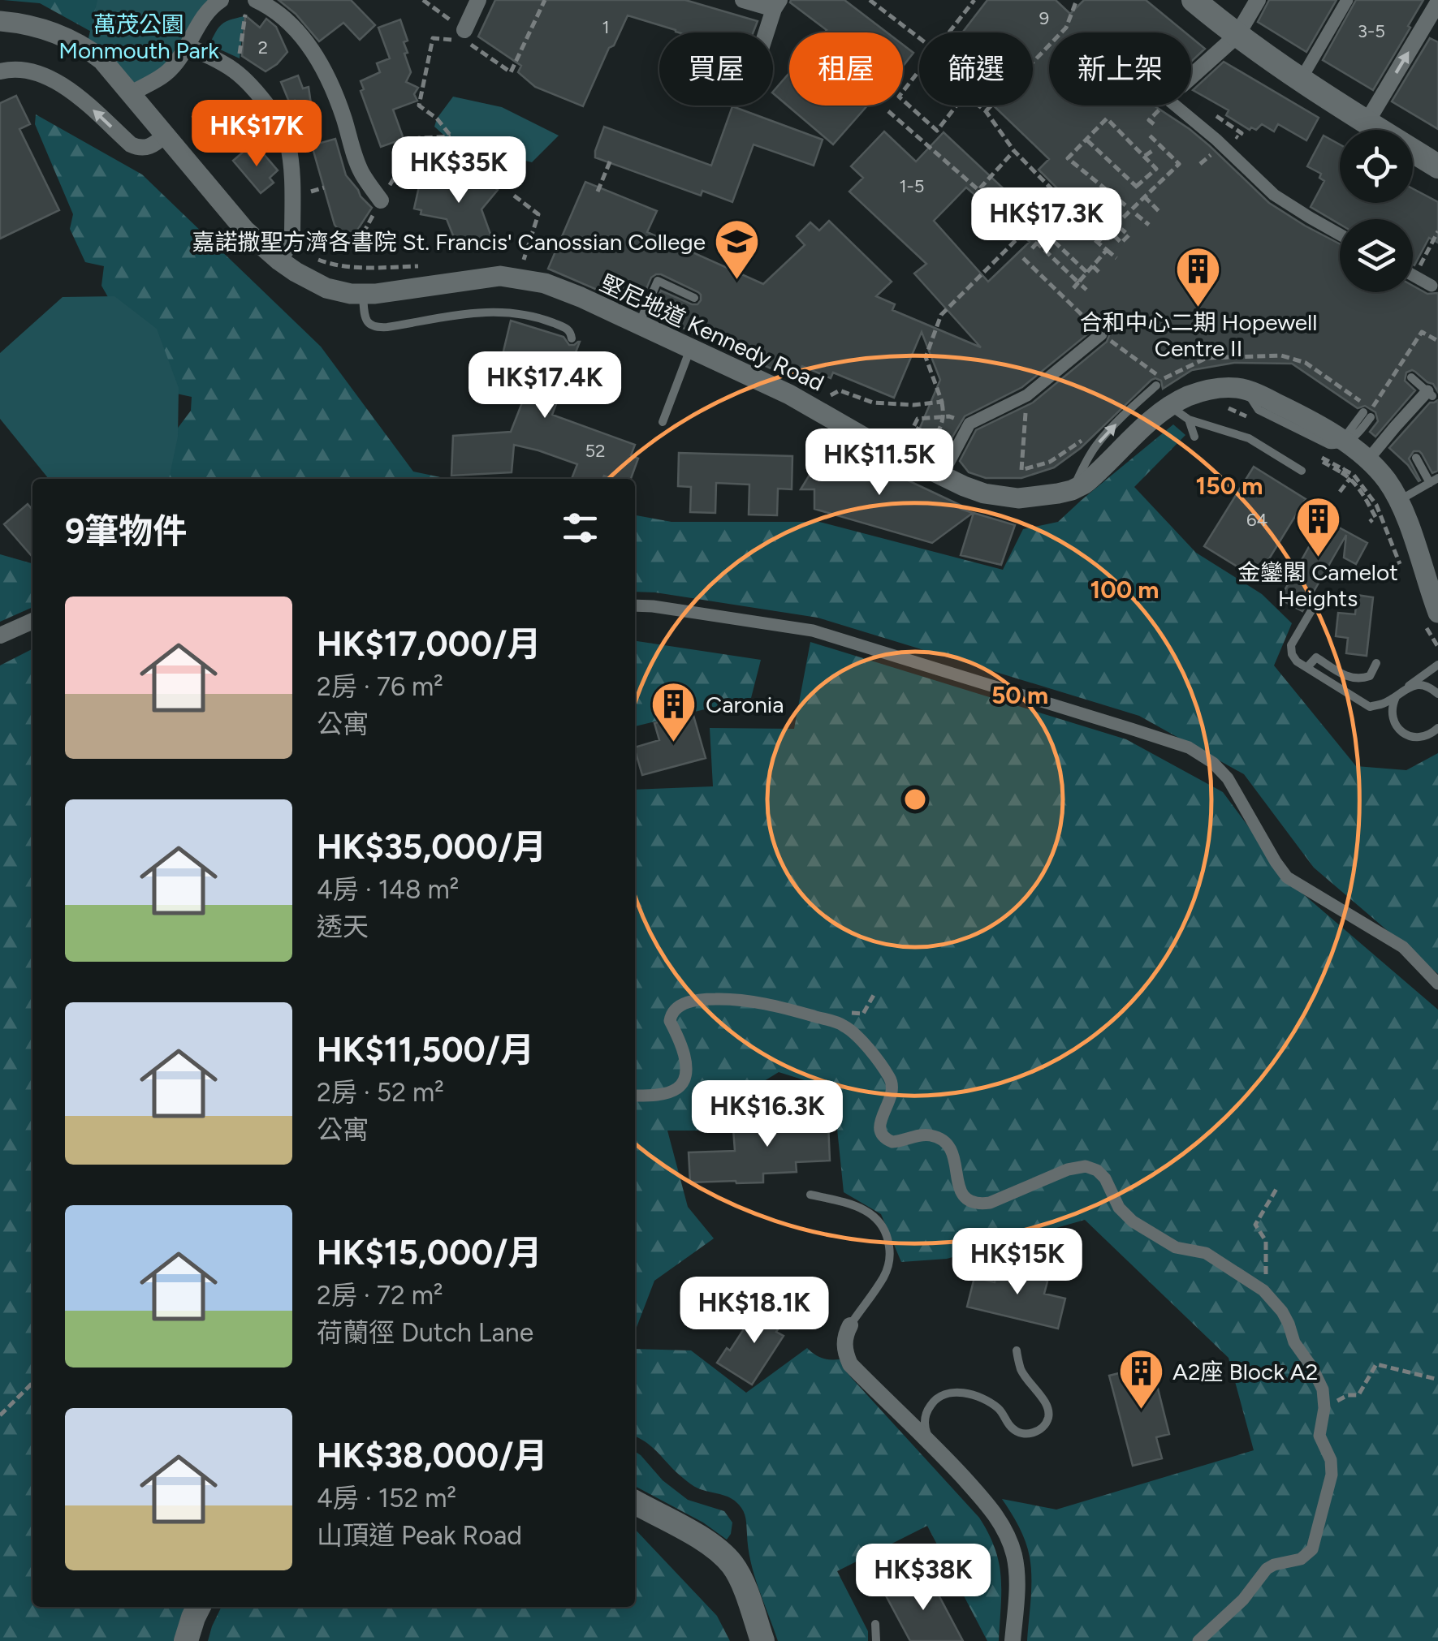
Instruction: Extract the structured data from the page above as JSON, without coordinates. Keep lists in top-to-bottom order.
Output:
{
  "streets": {
    "street": ["堅尼地道 Kennedy Road"]
  },
  "parks": ["萬茂公園 Monmouth Park"],
  "places": {
    "school or university": ["嘉諾撒聖方濟各書院 St. Francis' Canossian College"],
    "building": [
      "合和中心二期 Hopewell Centre II",
      "金鑾閣 Camelot Heights",
      "Caronia",
      "A2座 Block A2"
    ]
  },
  "house_numbers": [
    "9",
    "1",
    "3-5",
    "2",
    "1-5",
    "52",
    "64"
  ],
  "page": {
    "chip": [
      "買屋",
      "租屋",
      "篩選",
      "新上架"
    ],
    "price": [
      "HK$17K",
      "HK$35K",
      "HK$17.3K",
      "HK$17.4K",
      "HK$11.5K",
      "HK$16.3K",
      "HK$15K",
      "HK$18.1K",
      "HK$38K"
    ],
    "heading": "9筆物件",
    "list": [
      {
        "name": "HK$17,000/月",
        "note": "2房 · 76 m² · 公寓"
      },
      {
        "name": "HK$35,000/月",
        "note": "4房 · 148 m² · 透天"
      },
      {
        "name": "HK$11,500/月",
        "note": "2房 · 52 m² · 公寓"
      },
      {
        "name": "HK$15,000/月",
        "note": "2房 · 72 m² · 荷蘭徑 Dutch Lane"
      },
      {
        "name": "HK$38,000/月",
        "note": "4房 · 152 m² · 山頂道 Peak Road"
      }
    ]
  },
  "rings": ["150 m", "100 m", "50 m"]
}
